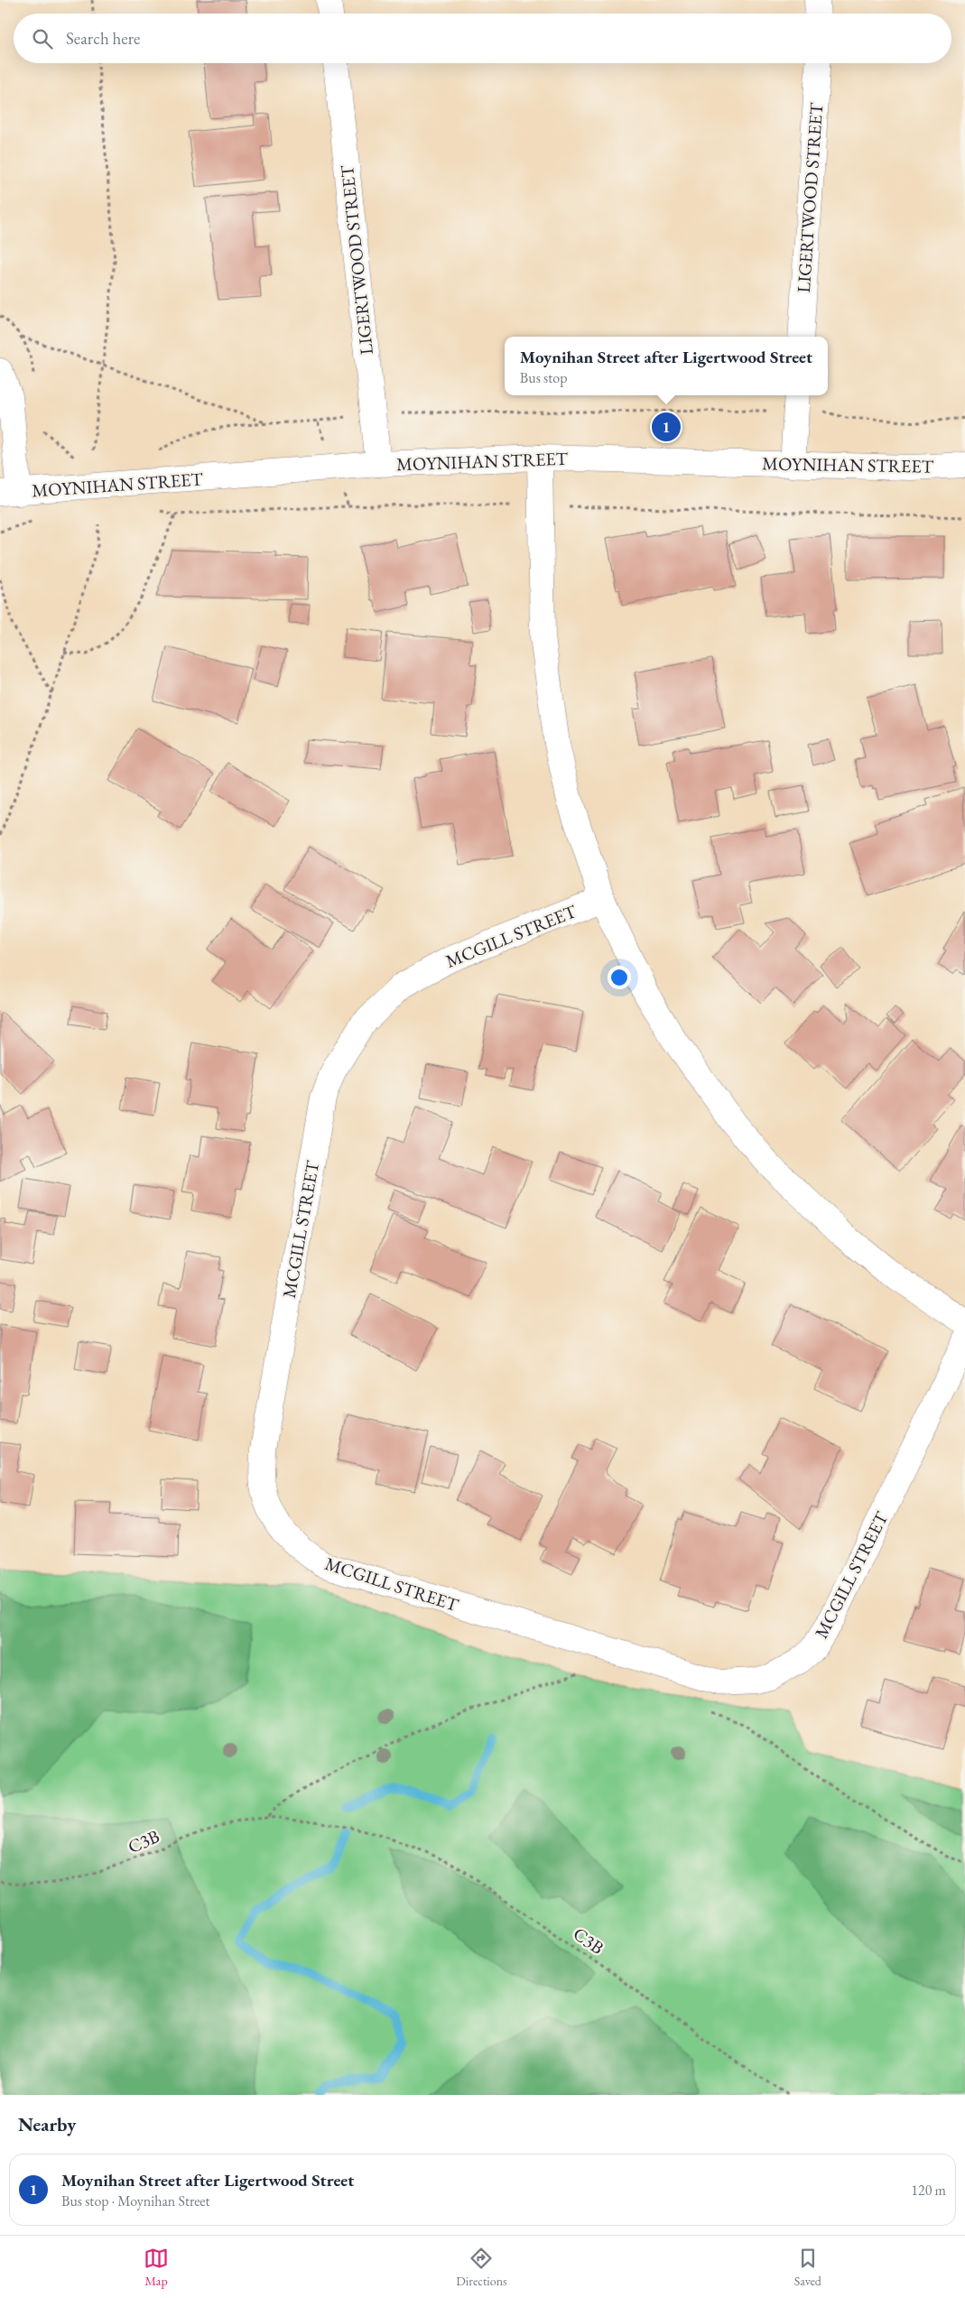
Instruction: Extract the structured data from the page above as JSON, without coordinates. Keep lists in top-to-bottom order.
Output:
{
  "streets": {
    "street": ["LIGERTWOOD STREET", "MOYNIHAN STREET", "MCGILL STREET"],
    "path": ["C3B"]
  },
  "crossings": [
    ["LIGERTWOOD STREET", "MOYNIHAN STREET"]
  ],
  "page": {
    "search": "Search here",
    "popup": ["Moynihan Street after Ligertwood Street", "Bus stop"],
    "pins": "1",
    "heading": "Nearby",
    "list": [
      {
        "mark": "1",
        "name": "Moynihan Street after Ligertwood Street",
        "note": "Bus stop · Moynihan Street",
        "value": "120 m"
      }
    ],
    "nav": ["Map", "Directions", "Saved"]
  }
}
